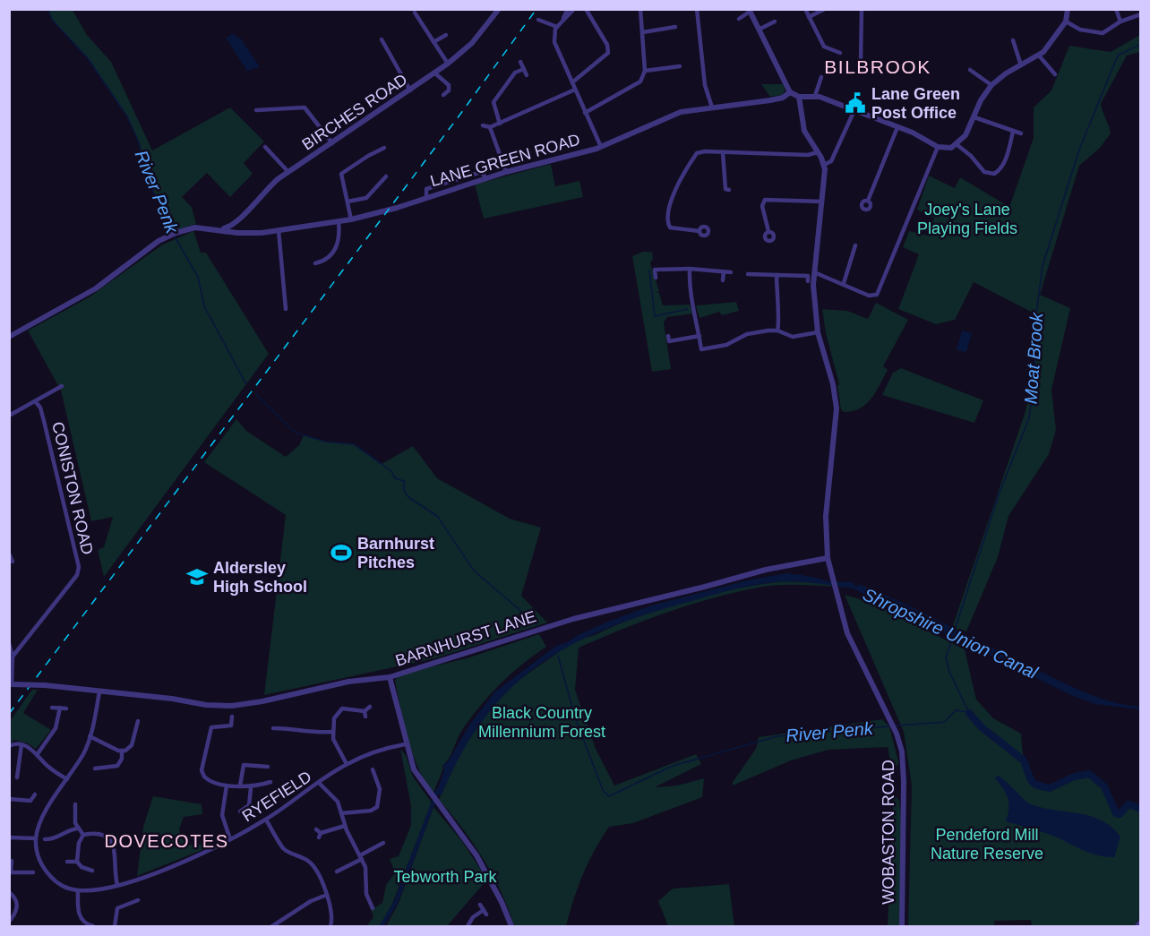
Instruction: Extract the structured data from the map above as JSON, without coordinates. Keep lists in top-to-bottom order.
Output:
{
  "streets": {
    "street": [
      "BIRCHES ROAD",
      "LANE GREEN ROAD",
      "CONISTON ROAD",
      "BARNHURST LANE",
      "RYEFIELD",
      "WOBASTON ROAD"
    ]
  },
  "crossings": [
    ["BIRCHES ROAD", "LANE GREEN ROAD"],
    ["BARNHURST LANE", "WOBASTON ROAD"]
  ],
  "districts": ["BILBROOK", "DOVECOTES"],
  "water": ["River Penk", "Moat Brook", "Shropshire Union Canal"],
  "parks": [
    "Joey's Lane Playing Fields",
    "Black Country Millennium Forest",
    "Pendeford Mill Nature Reserve",
    "Tebworth Park"
  ],
  "places": {
    "public building": ["Lane Green Post Office"],
    "sports": ["Barnhurst Pitches"],
    "school or university": ["Aldersley High School"]
  }
}
